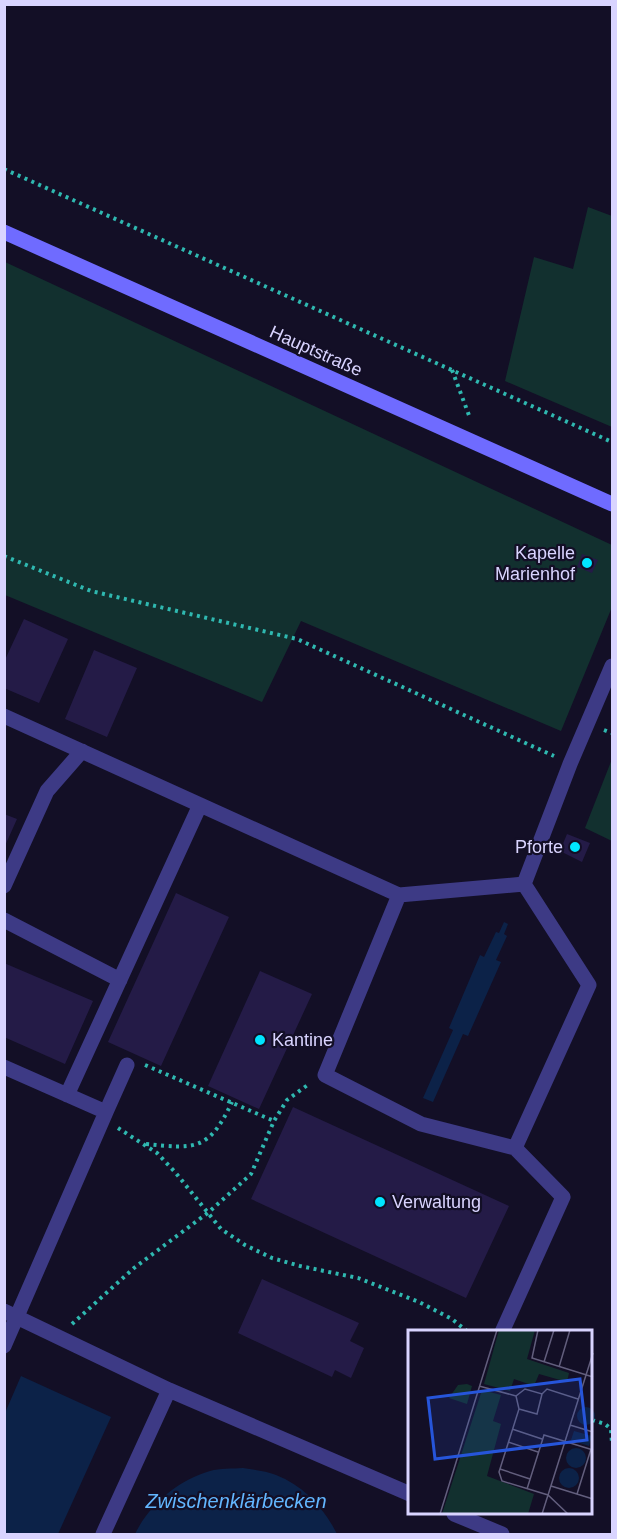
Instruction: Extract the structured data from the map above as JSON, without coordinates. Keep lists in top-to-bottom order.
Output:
{
  "streets": {
    "main road": ["Hauptstraße"]
  },
  "water": ["Zwischenklärbecken"],
  "places": [
    "Kapelle Marienhof",
    "Pforte",
    "Kantine",
    "Verwaltung"
  ]
}
